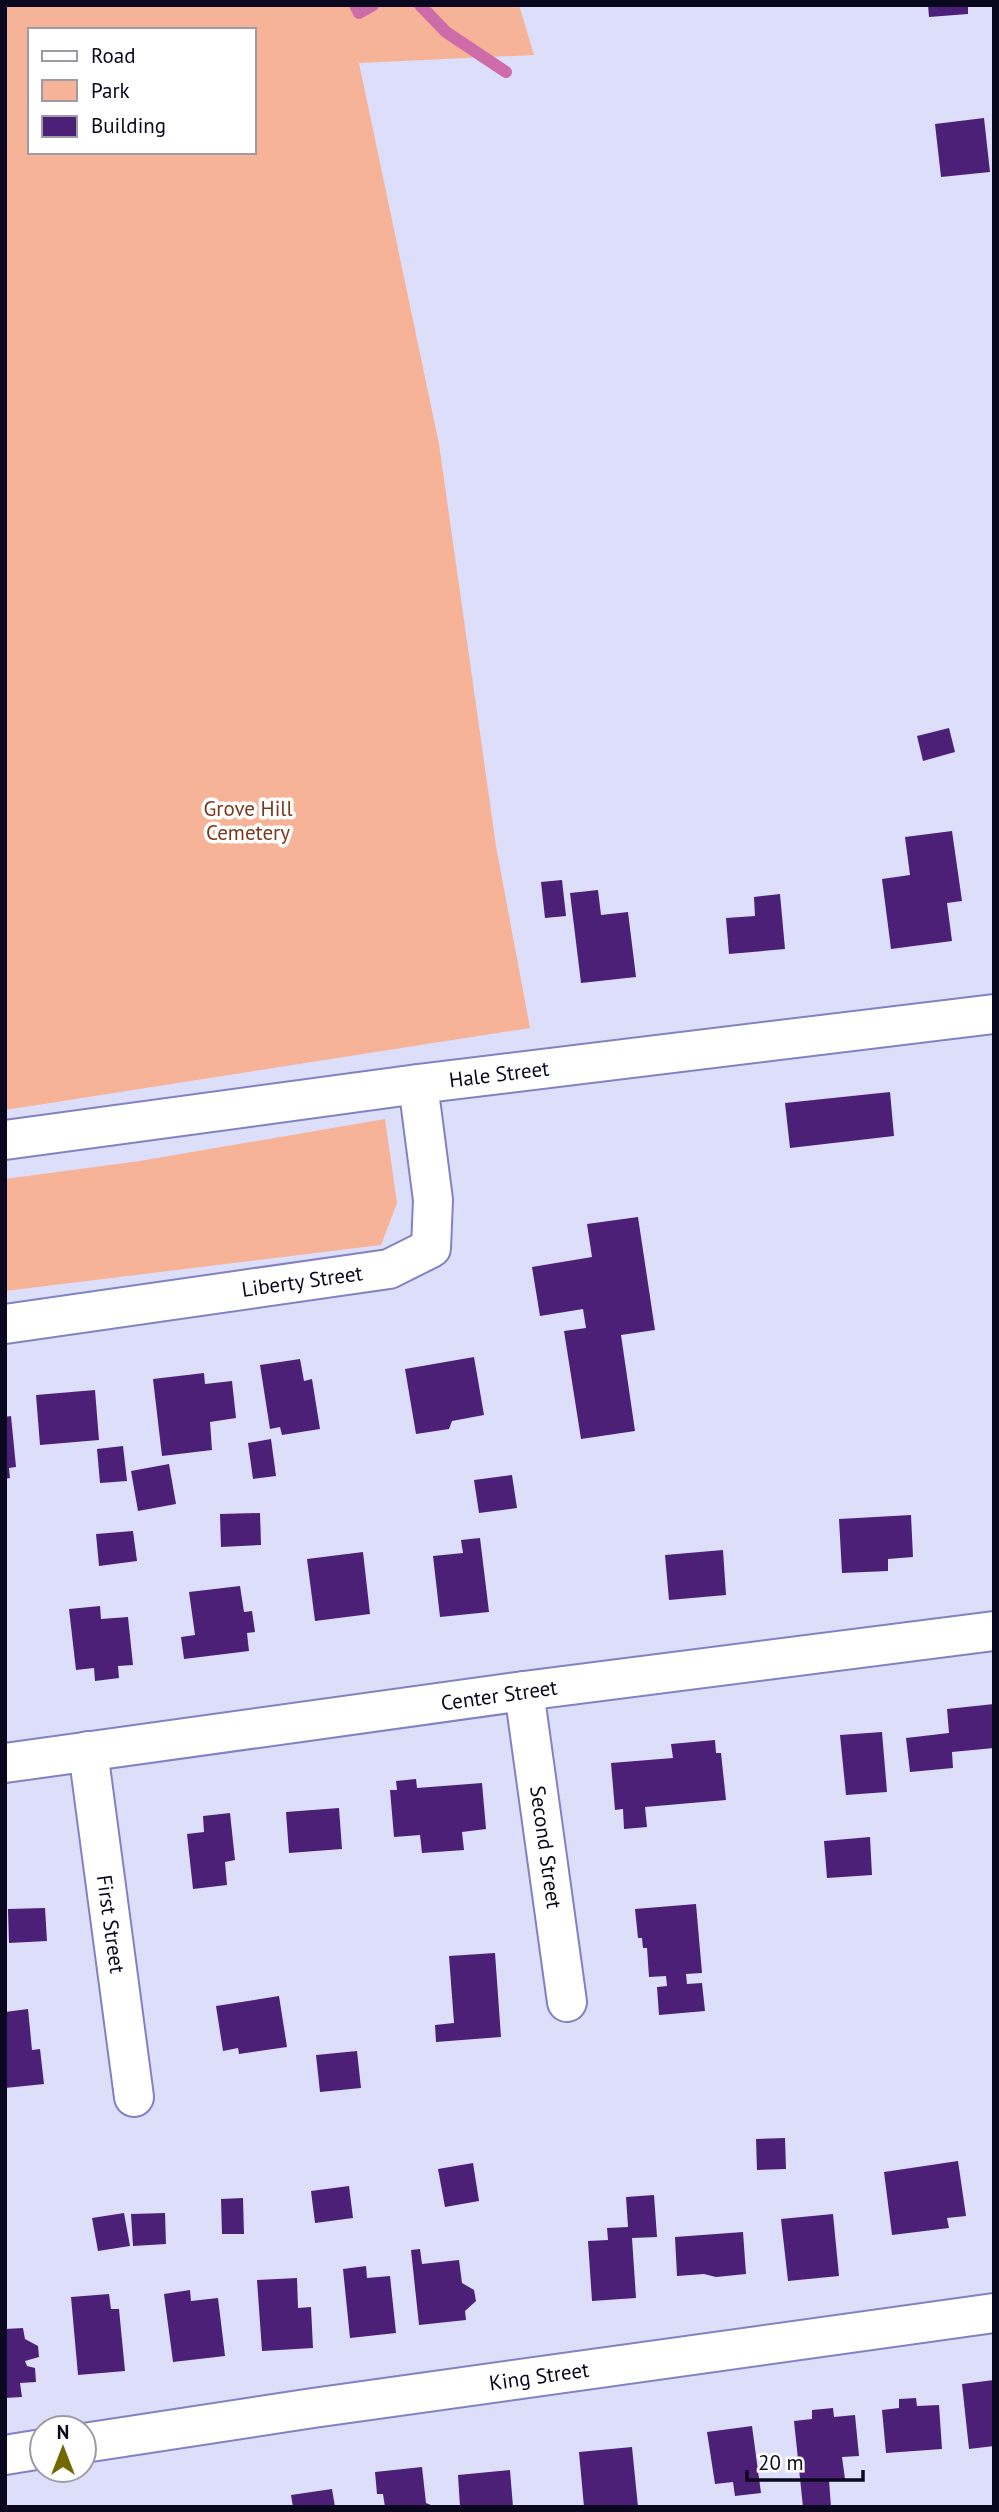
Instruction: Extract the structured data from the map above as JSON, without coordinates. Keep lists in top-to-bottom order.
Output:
{
  "streets": {
    "street": [
      "Hale Street",
      "Liberty Street",
      "Center Street",
      "Second Street",
      "First Street",
      "King Street"
    ]
  },
  "crossings": [
    ["Hale Street", "Liberty Street"],
    ["Center Street", "Second Street"],
    ["Center Street", "First Street"]
  ],
  "parks": ["Grove Hill Cemetery"],
  "legend": ["Road", "Park", "Building"],
  "scale_bar": "20 m",
  "north": "top"
}
